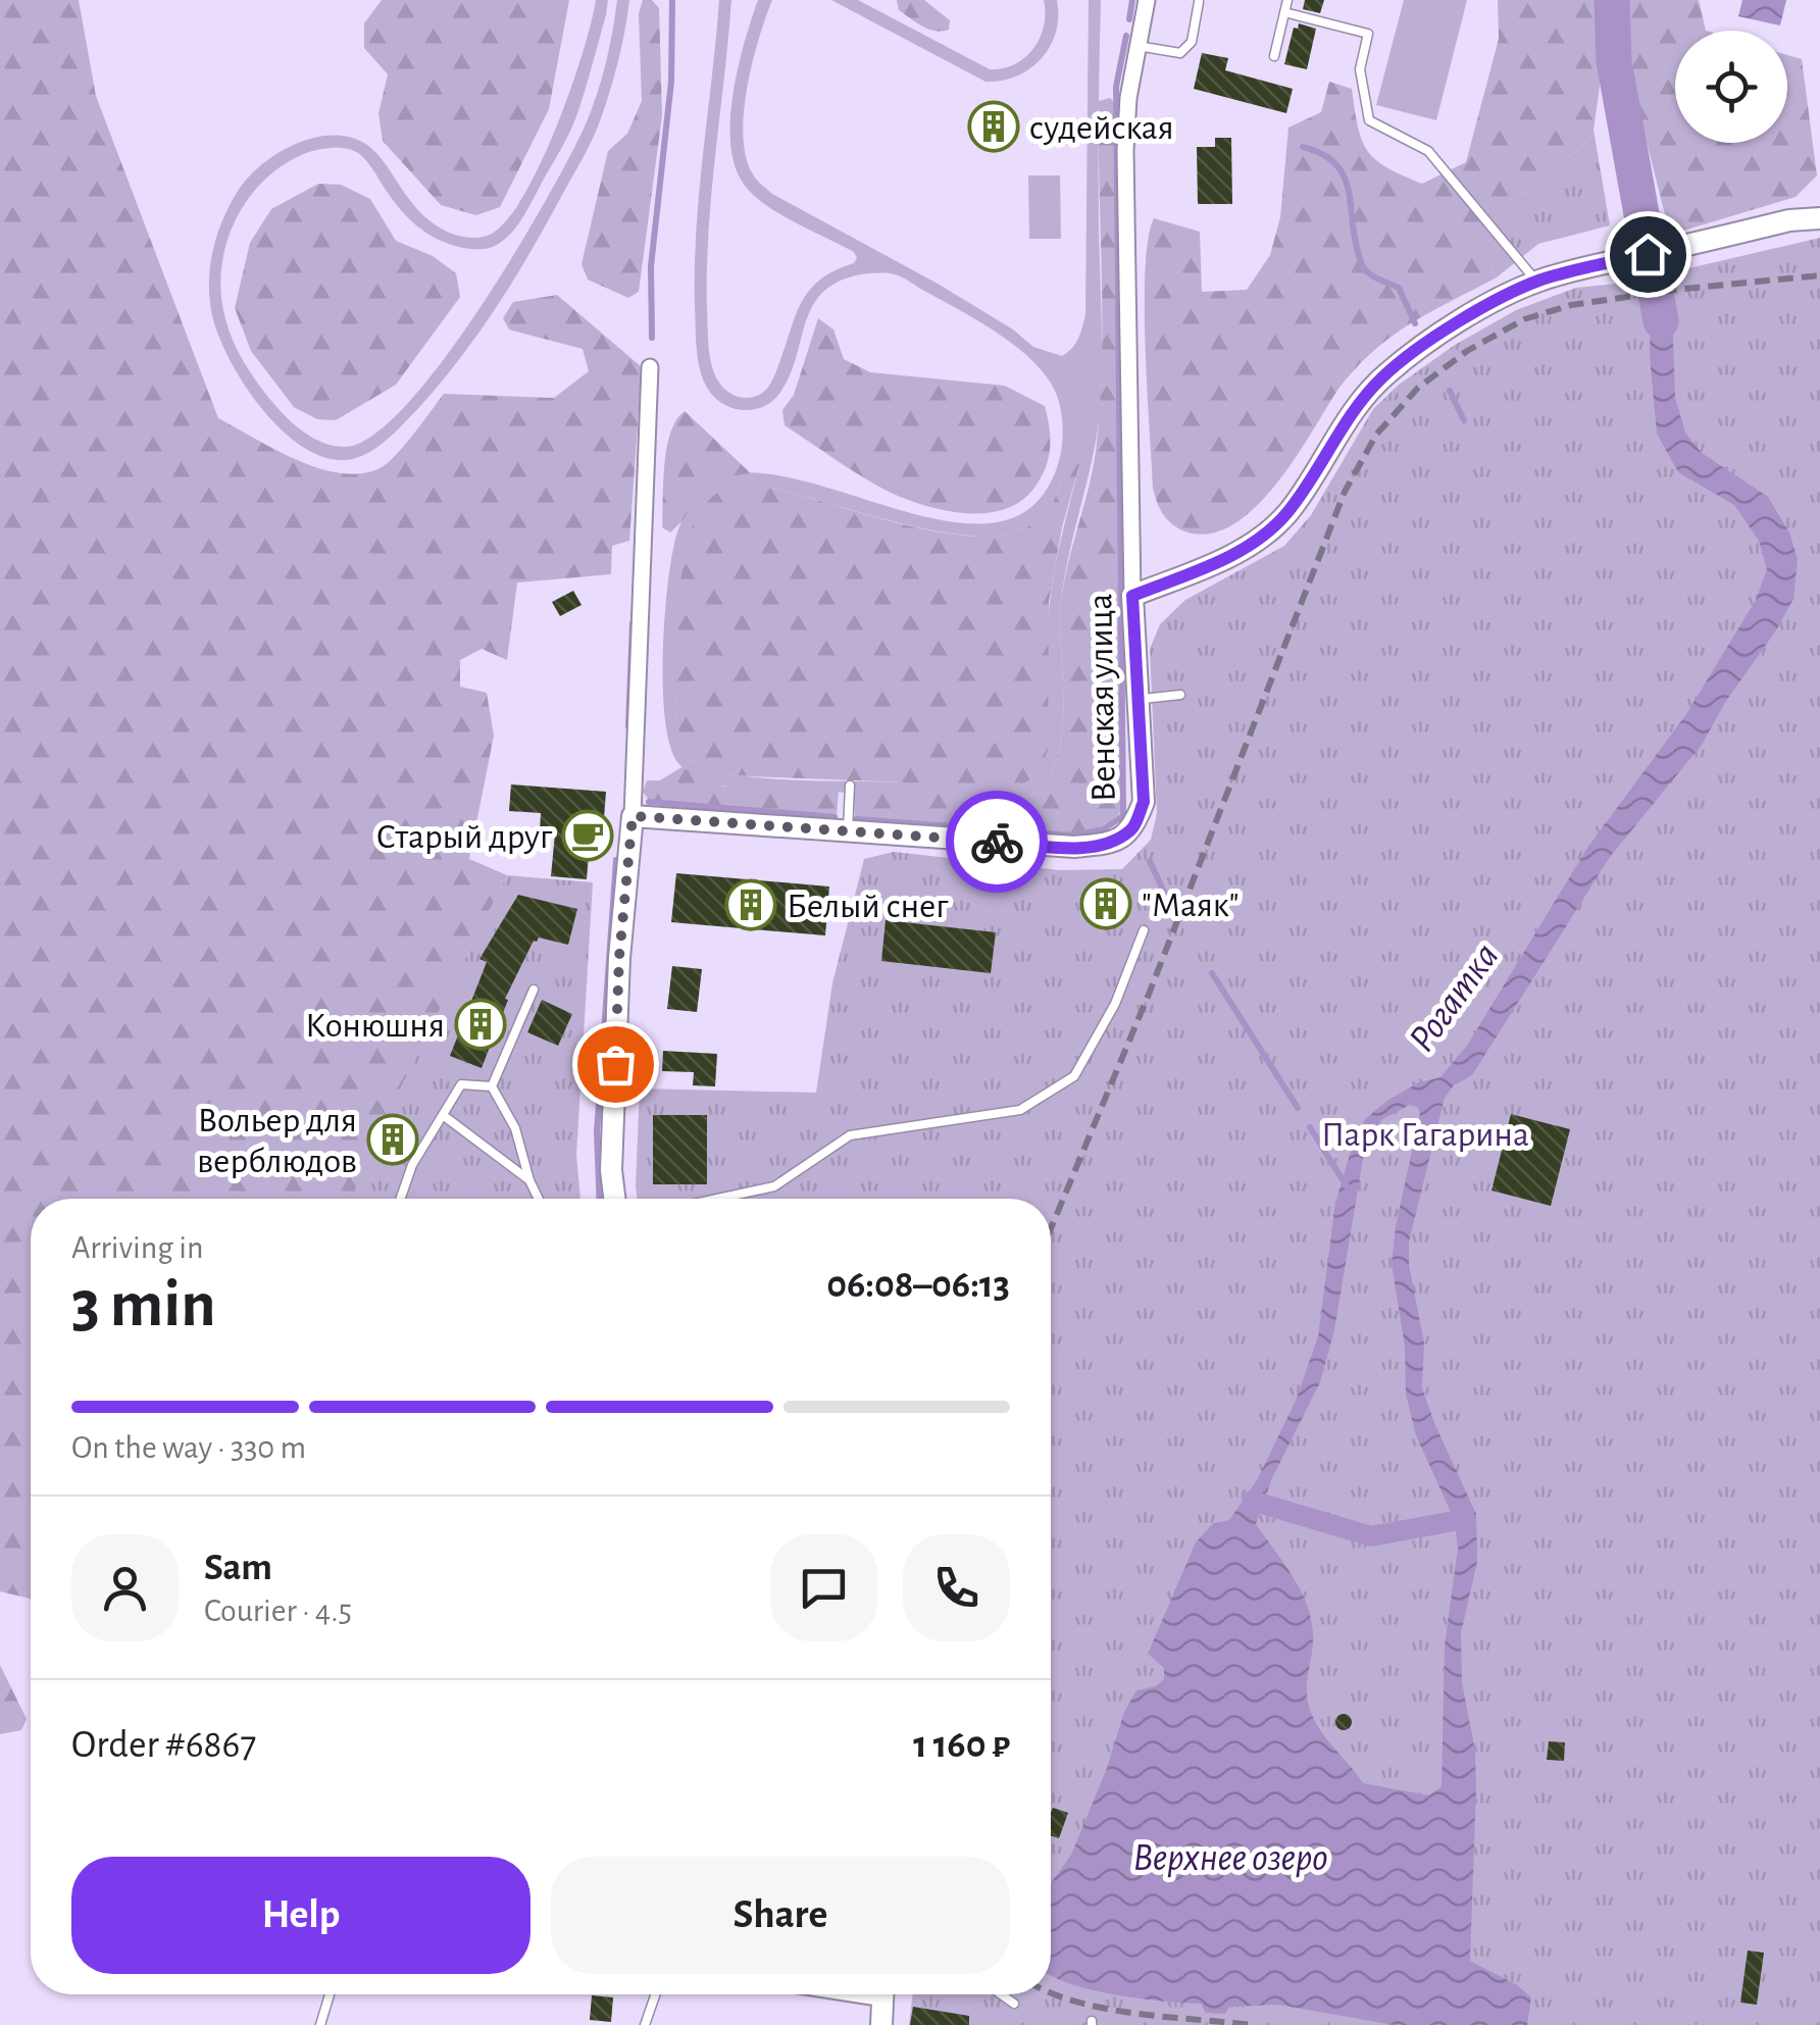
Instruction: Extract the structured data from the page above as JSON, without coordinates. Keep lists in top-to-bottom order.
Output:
{
  "streets": {
    "street": ["Венская улица"]
  },
  "water": ["Рогатка", "Верхнее озеро"],
  "parks": ["Парк Гагарина"],
  "places": {
    "building": [
      "судейская",
      "\"Маяк\"",
      "Белый снег",
      "Конюшня",
      "Вольер для верблюдов"
    ],
    "cafe": ["Старый друг"]
  },
  "page": {
    "heading": ["3 min", "Arriving in", "06:08–06:13"],
    "panel": [
      "Sam",
      "Courier · 4.5",
      "Order #6867",
      "1 160 ₽"
    ],
    "bar": "On the way · 330 m",
    "buttons": ["Help", "Share"]
  }
}
